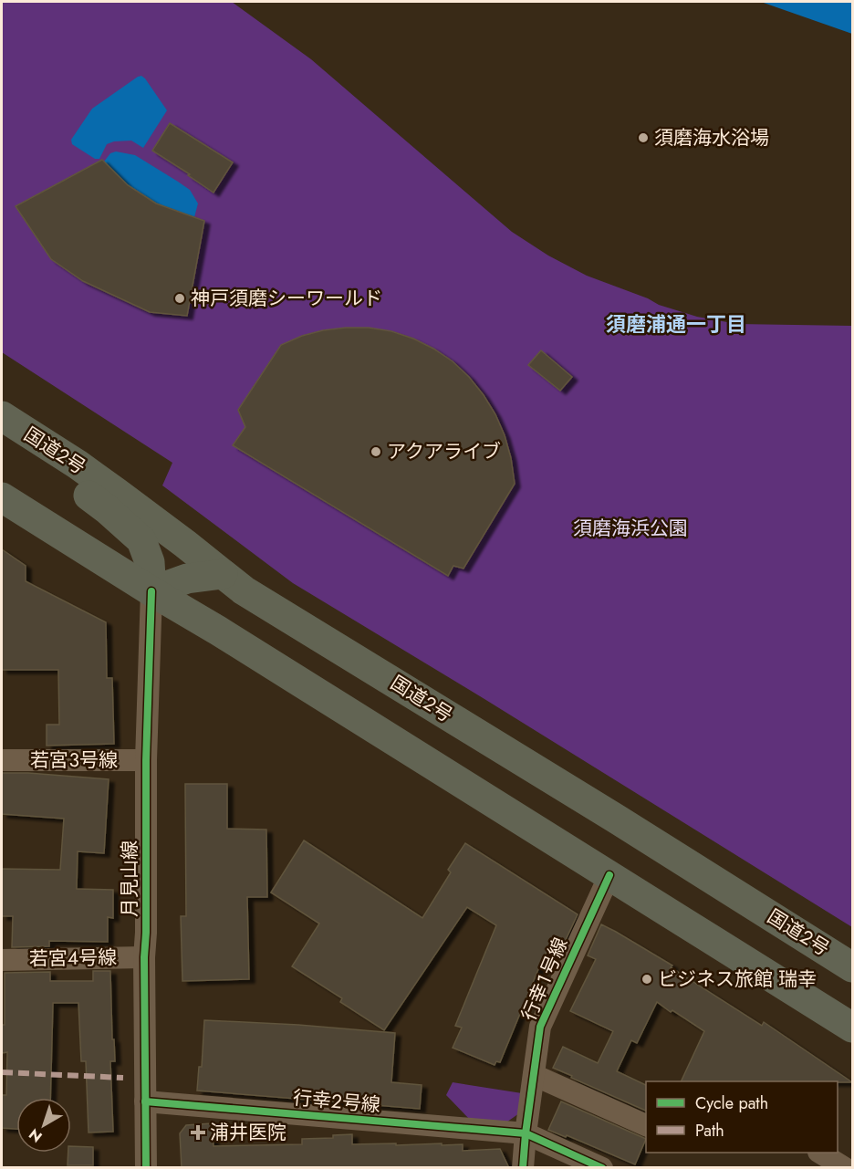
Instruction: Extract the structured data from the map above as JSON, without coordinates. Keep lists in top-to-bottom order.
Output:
{
  "streets": {
    "highway": ["国道2号"],
    "street": [
      "若宮３号線",
      "月見山線",
      "若宮４号線",
      "行幸１号線",
      "行幸２号線"
    ]
  },
  "crossings": [
    ["若宮３号線", "月見山線"],
    ["月見山線", "若宮４号線"],
    ["月見山線", "行幸２号線"],
    ["行幸１号線", "行幸２号線"]
  ],
  "districts": ["須磨浦通一丁目"],
  "parks": ["須磨海浜公園"],
  "places": {
    "other": [
      "須磨海水浴場",
      "神戸須磨シーワールド",
      "アクアライブ",
      "ビジネス旅館 瑞幸"
    ],
    "health": ["浦井医院"]
  },
  "legend": ["Cycle path", "Path"],
  "north": "bottom left"
}
